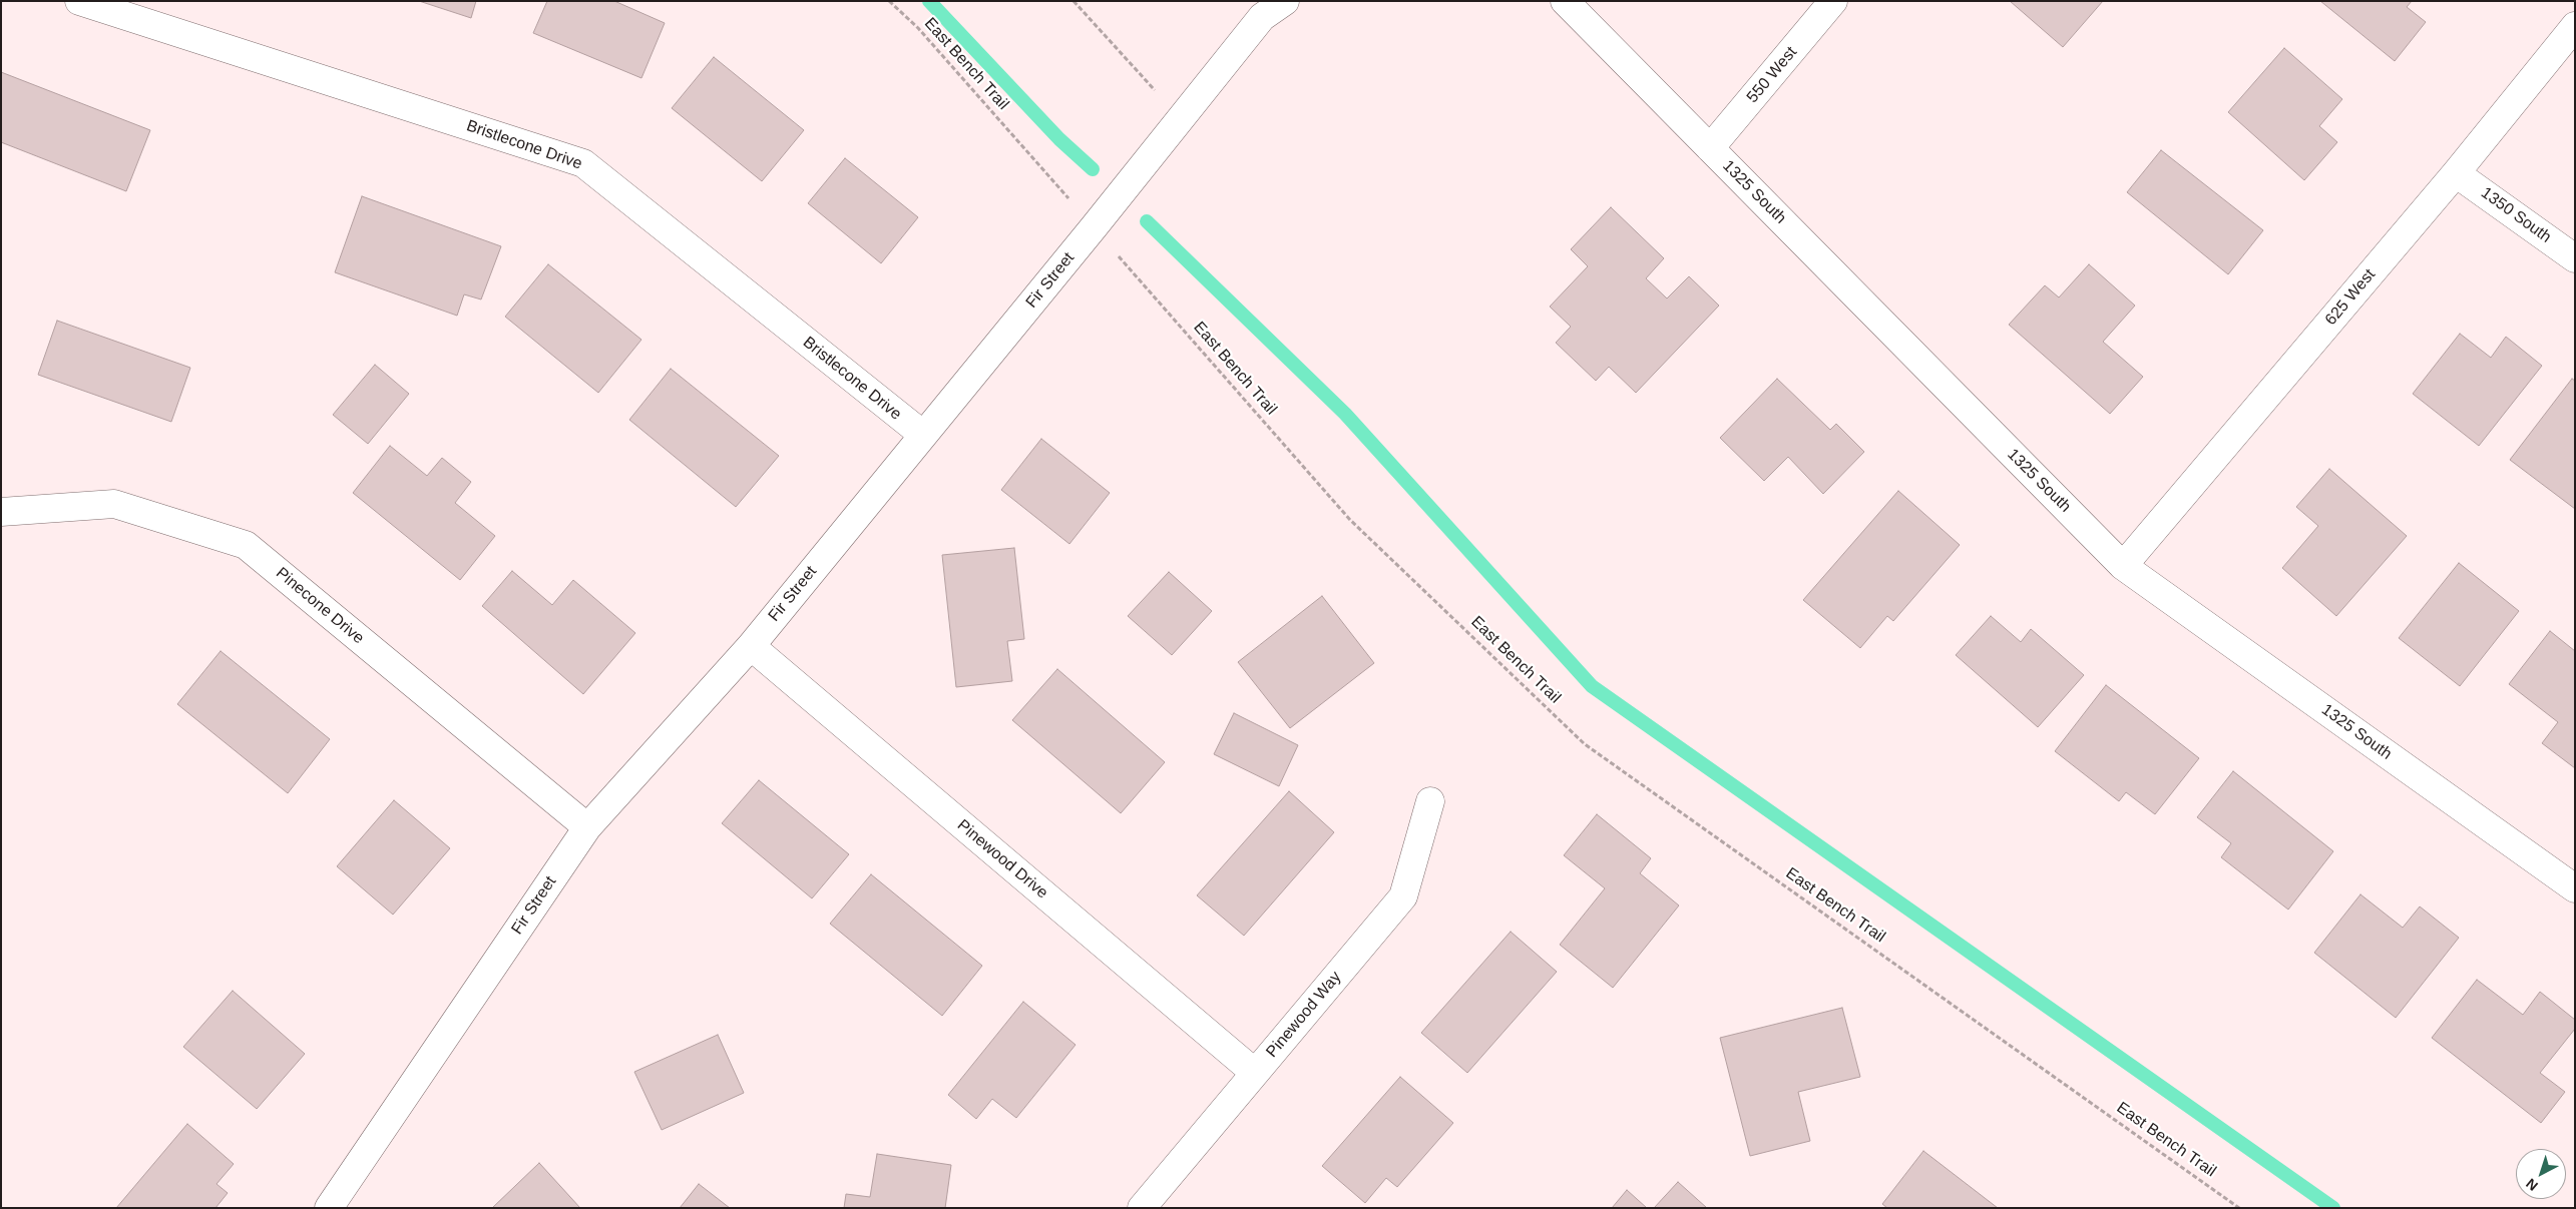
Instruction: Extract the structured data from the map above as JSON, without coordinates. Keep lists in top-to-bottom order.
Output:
{
  "streets": {
    "street": [
      "550 West",
      "Bristlecone Drive",
      "1325 South",
      "1350 South",
      "Fir Street",
      "625 West",
      "Pinecone Drive",
      "Pinewood Drive",
      "Pinewood Way"
    ],
    "path": ["East Bench Trail"]
  },
  "crossings": [
    ["East Bench Trail", "Fir Street"],
    ["550 West", "1325 South"],
    ["Bristlecone Drive", "Fir Street"],
    ["1325 South", "625 West"],
    ["1350 South", "625 West"],
    ["Fir Street", "Pinecone Drive"],
    ["Fir Street", "Pinewood Drive"],
    ["Pinewood Drive", "Pinewood Way"]
  ],
  "north": "bottom left"
}
